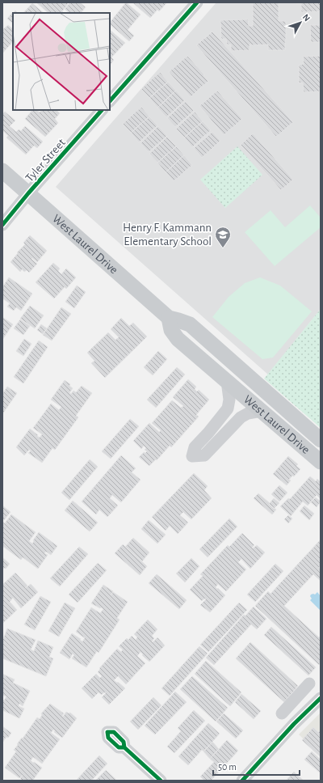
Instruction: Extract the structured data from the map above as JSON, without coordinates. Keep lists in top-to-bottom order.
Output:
{
  "streets": {
    "main road": ["West Laurel Drive"],
    "street": ["Tyler Street"]
  },
  "crossings": [
    ["Tyler Street", "West Laurel Drive"]
  ],
  "places": {
    "school or university": ["Henry F. Kammann Elementary School"]
  },
  "scale_bar": "50 m",
  "north": "top right"
}
